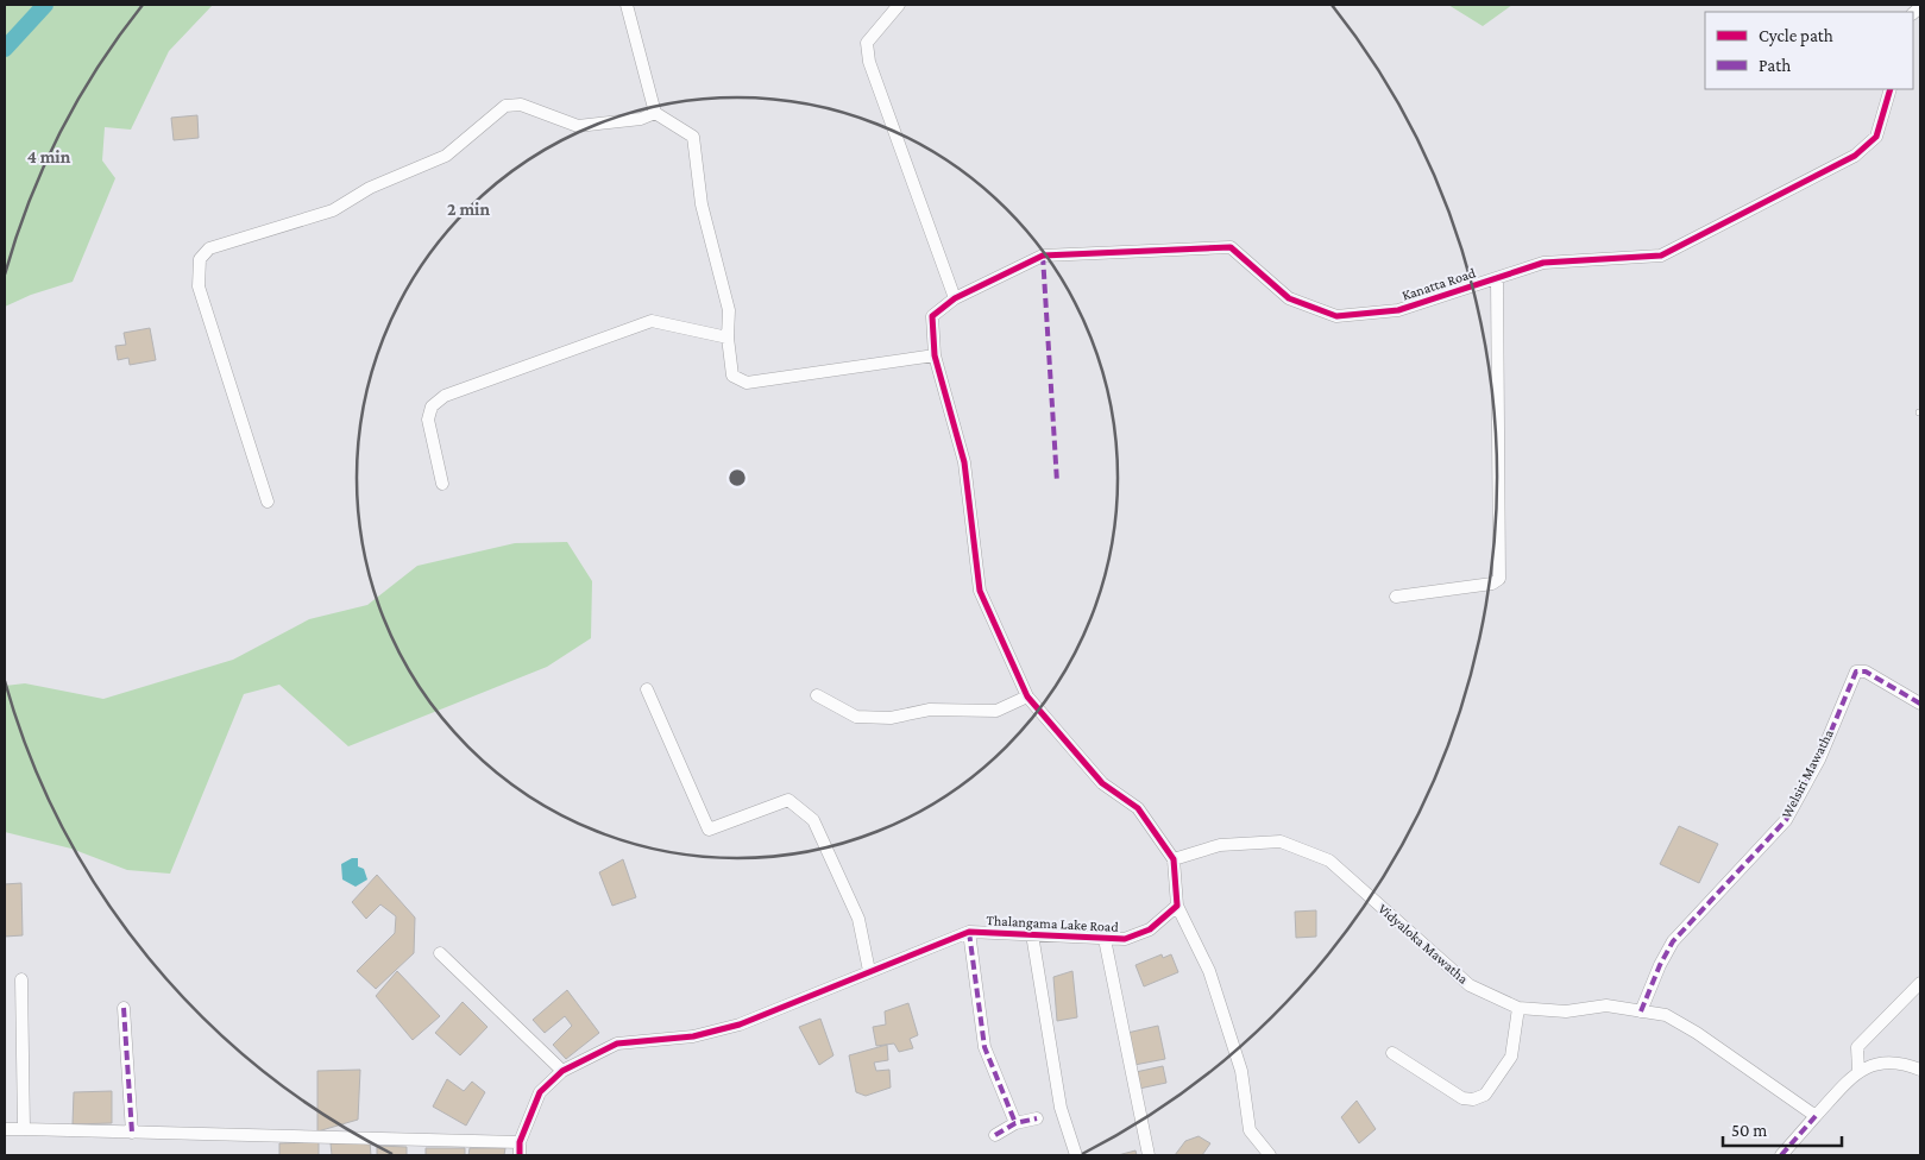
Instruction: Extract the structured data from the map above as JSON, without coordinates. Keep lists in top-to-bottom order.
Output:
{
  "streets": {
    "street": [
      "Kanatta Road",
      "Welsiri Mawatha",
      "Thalangama Lake Road",
      "Vidyaloka Mawatha"
    ]
  },
  "crossings": [
    ["Welsiri Mawatha", "Vidyaloka Mawatha"]
  ],
  "legend": ["Cycle path", "Path"],
  "scale_bar": "50 m",
  "rings": ["4 min", "2 min"]
}
